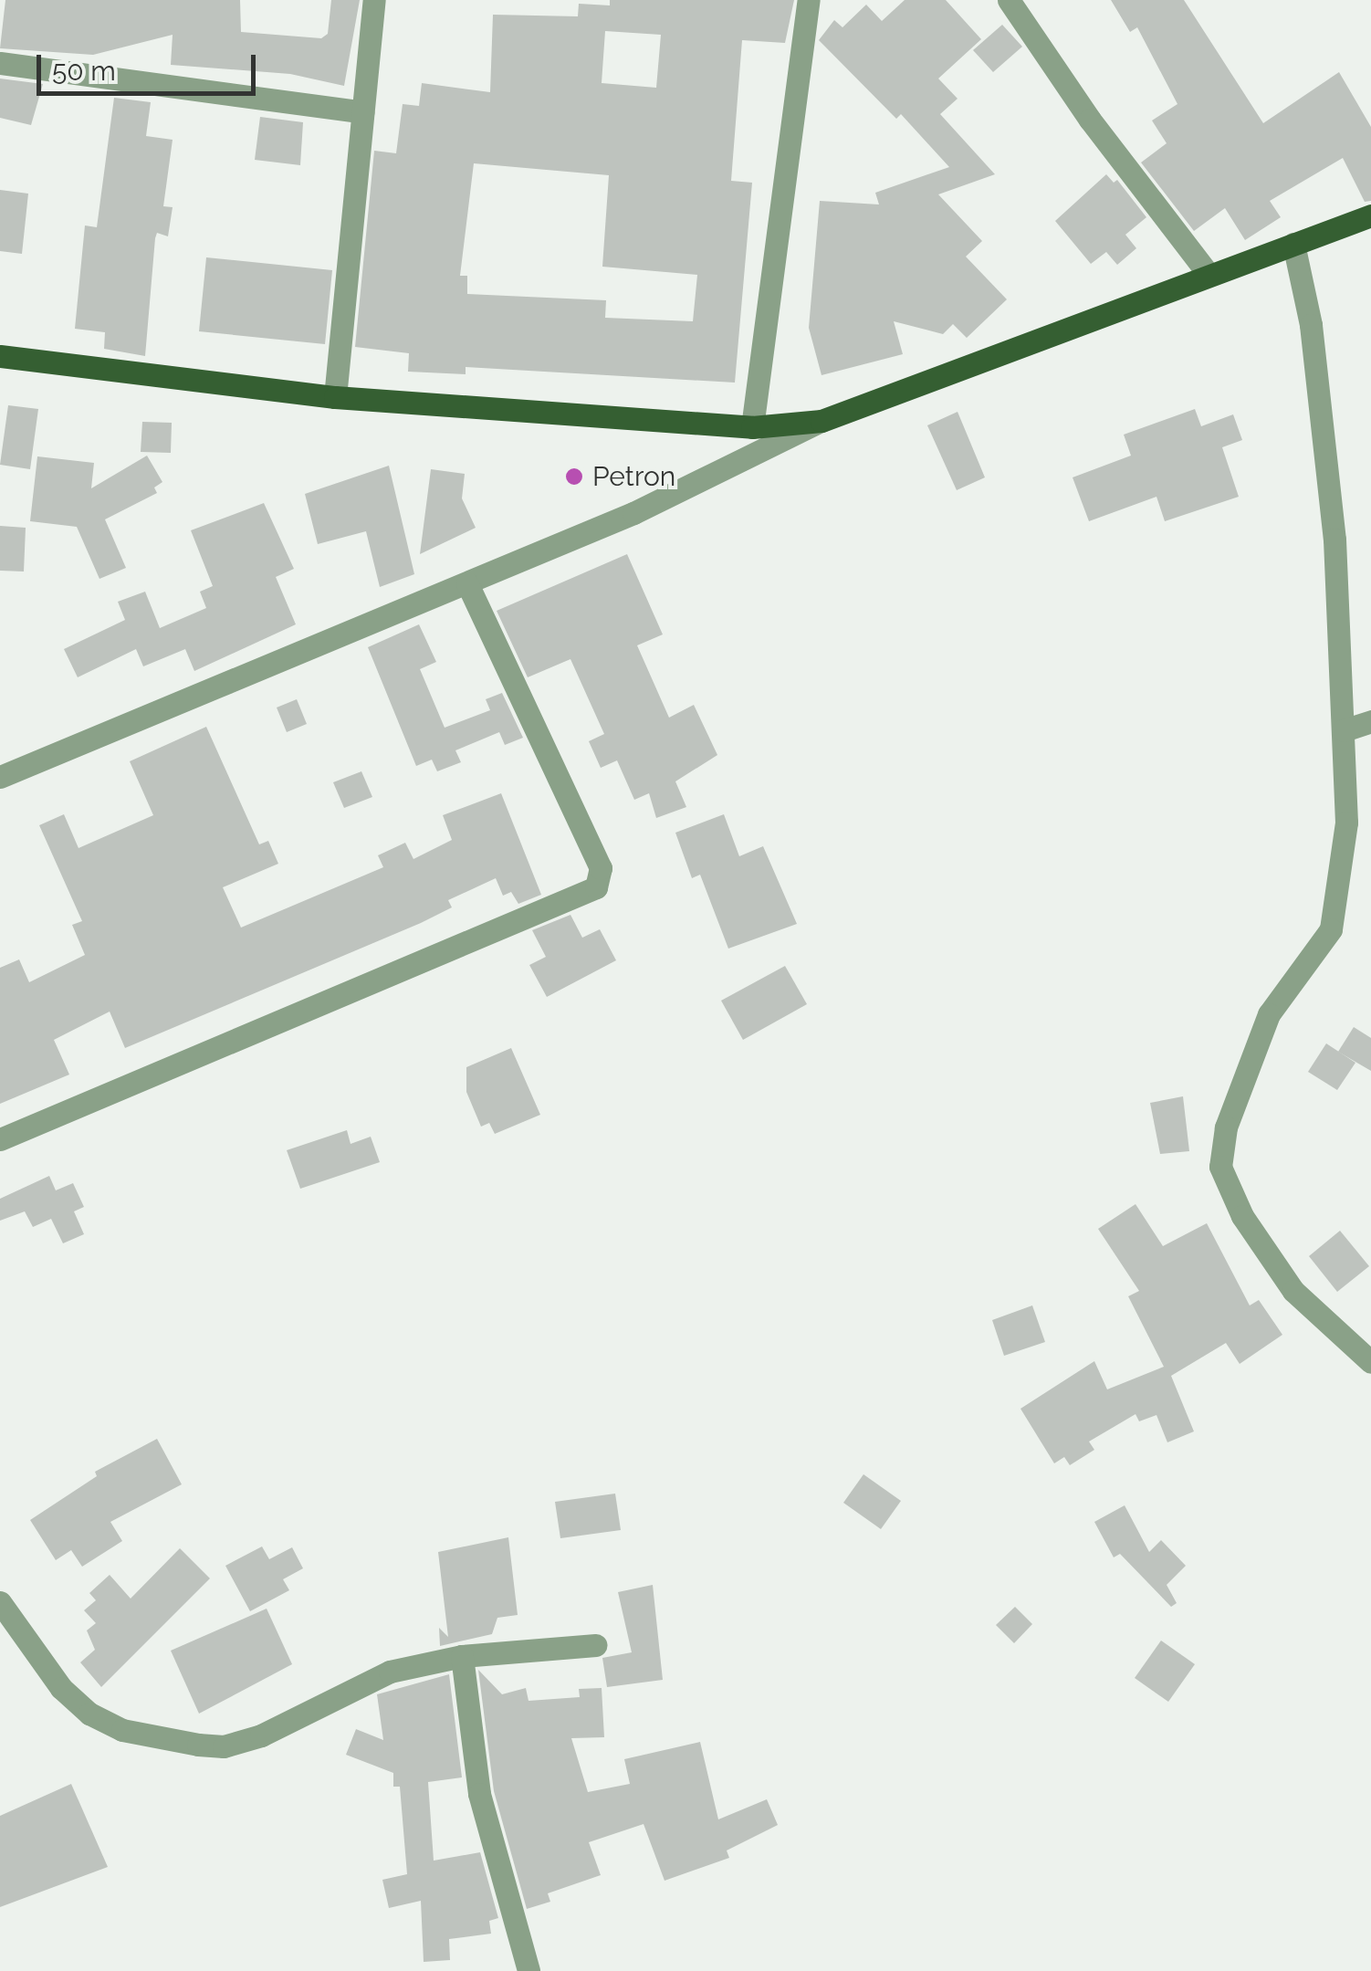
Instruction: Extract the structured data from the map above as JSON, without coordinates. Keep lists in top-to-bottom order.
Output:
{
  "places": ["Petron"],
  "scale_bar": "50 m"
}
